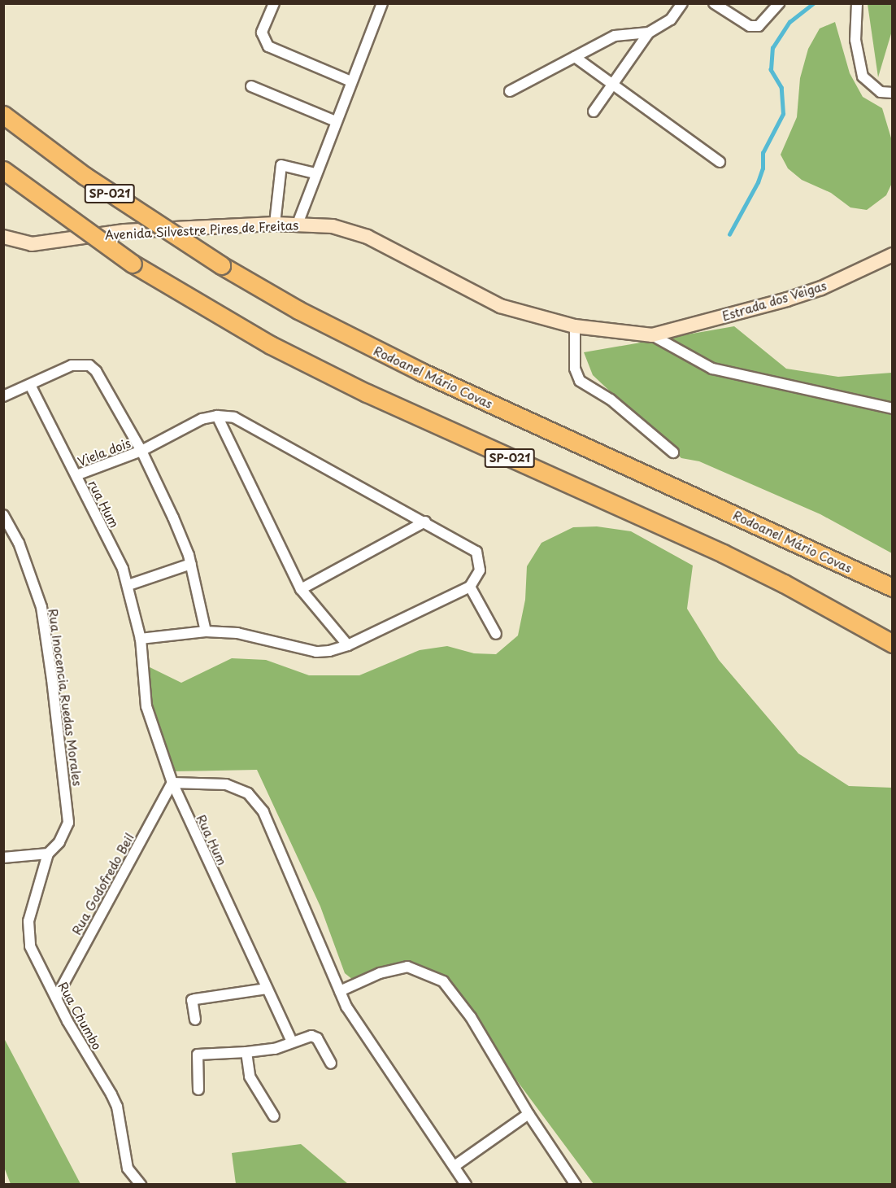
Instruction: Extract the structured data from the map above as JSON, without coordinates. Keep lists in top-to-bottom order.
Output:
{
  "streets": {
    "highway": ["SP-021", "Rodoanel Mário Covas"],
    "street": [
      "Avenida Silvestre Pires de Freitas",
      "Estrada dos Veigas",
      "Viela dois",
      "rua Hum",
      "Rua Inocencia Ruedas Morales",
      "Rua Hum",
      "Rua Godofredo Beil",
      "Rua Chumbo"
    ]
  },
  "crossings": [
    ["Avenida Silvestre Pires de Freitas", "Estrada dos Veigas"],
    ["Viela dois", "rua Hum"],
    ["rua Hum", "Rua Hum"],
    ["Rua Inocencia Ruedas Morales", "Rua Chumbo"],
    ["Rua Hum", "Rua Godofredo Beil"],
    ["Rua Godofredo Beil", "Rua Chumbo"]
  ]
}
